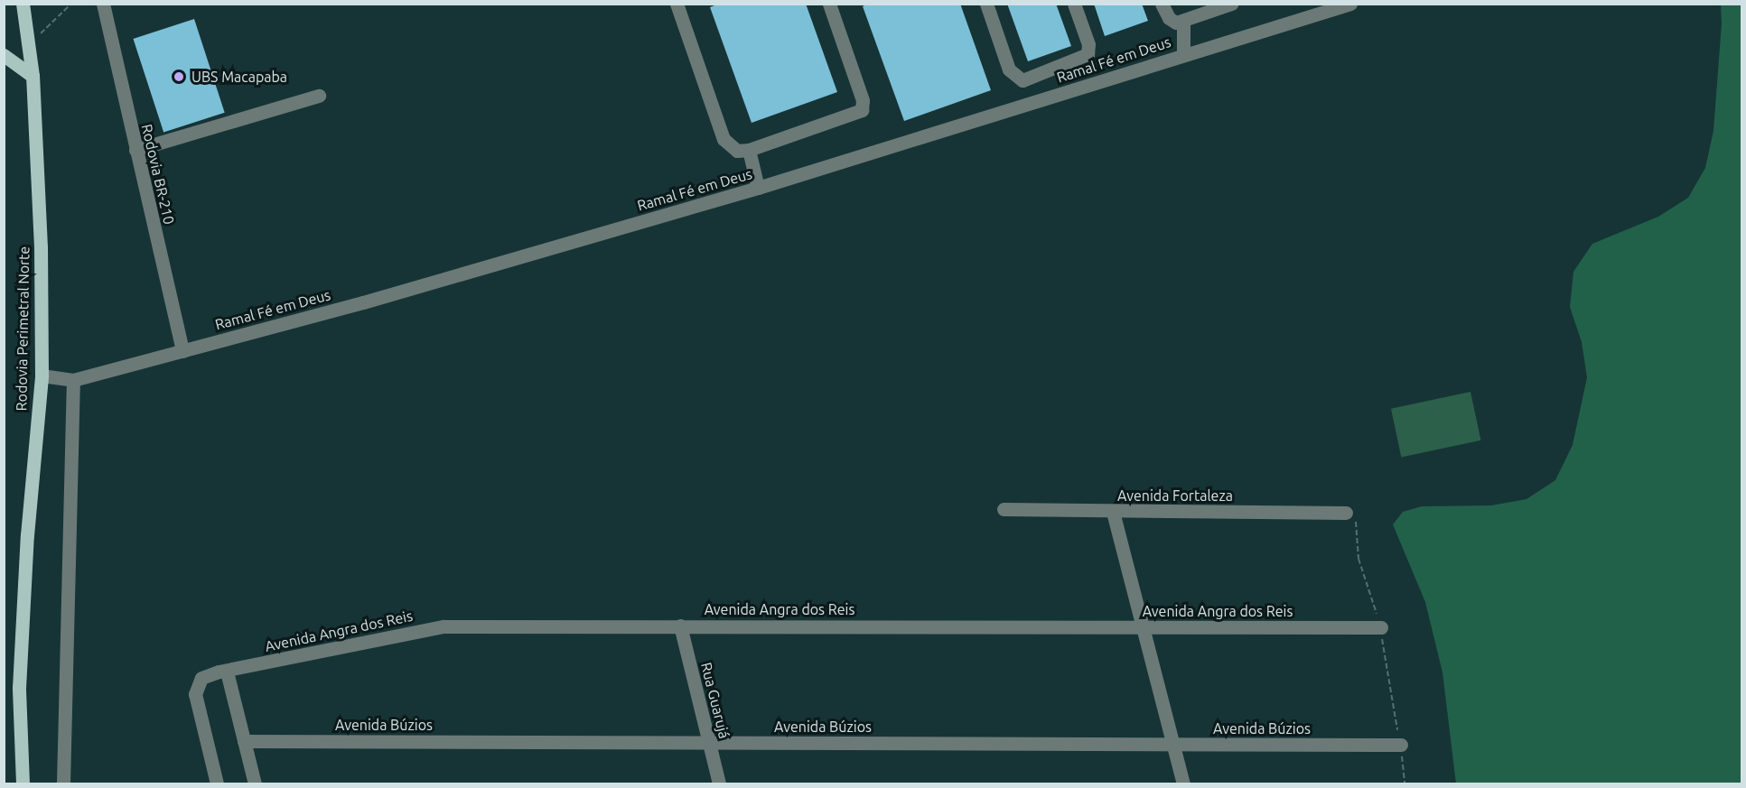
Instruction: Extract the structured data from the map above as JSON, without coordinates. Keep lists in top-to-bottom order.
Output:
{
  "streets": {
    "main road": ["Rodovia Perimetral Norte"],
    "street": [
      "Ramal Fé em Deus",
      "Rodovia BR-210",
      "Avenida Fortaleza",
      "Avenida Angra dos Reis",
      "Rua Guarujá",
      "Avenida Búzios"
    ]
  },
  "crossings": [
    ["Ramal Fé em Deus", "Rodovia BR-210"],
    ["Ramal Fé em Deus", "Rodovia Perimetral Norte"],
    ["Avenida Angra dos Reis", "Rua Guarujá"],
    ["Rua Guarujá", "Avenida Búzios"]
  ],
  "places": ["UBS Macapaba"]
}
